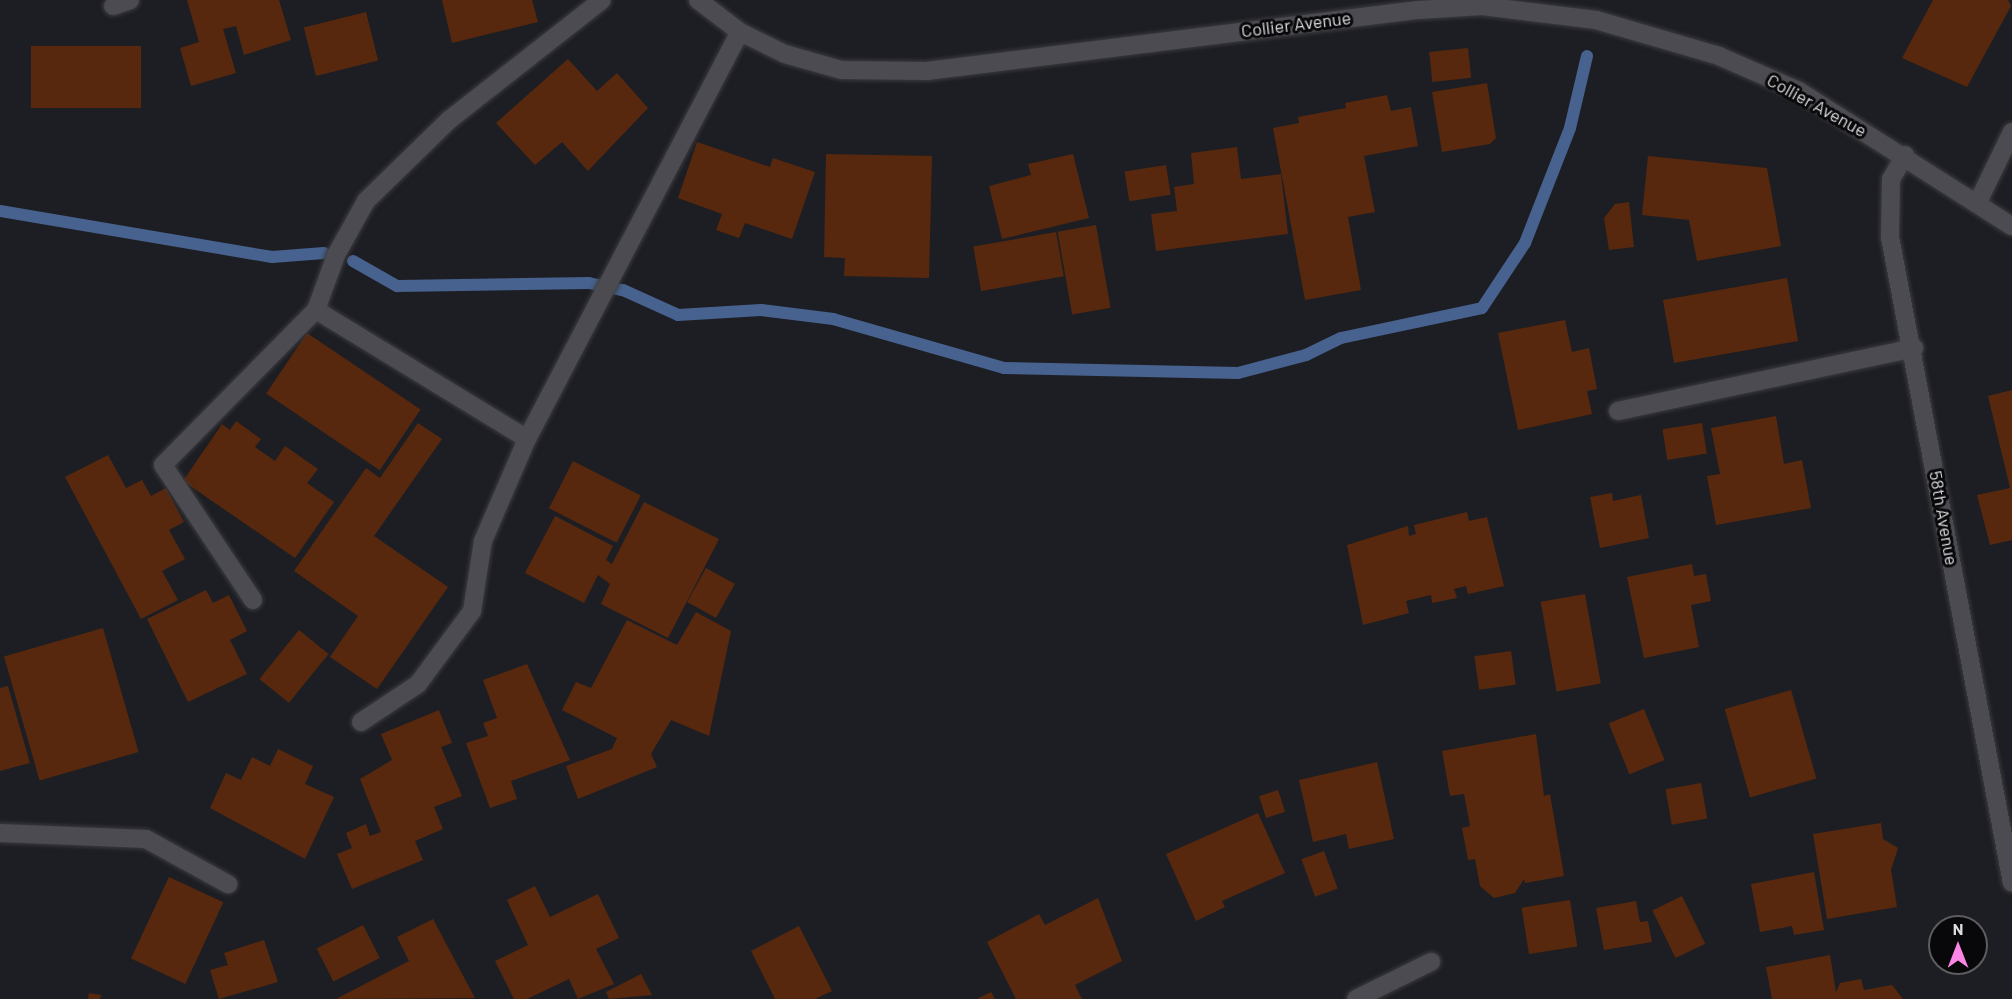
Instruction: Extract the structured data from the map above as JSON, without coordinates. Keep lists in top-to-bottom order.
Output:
{
  "streets": {
    "street": ["Collier Avenue", "58th Avenue"]
  },
  "crossings": [
    ["Collier Avenue", "58th Avenue"]
  ],
  "north": "top"
}
